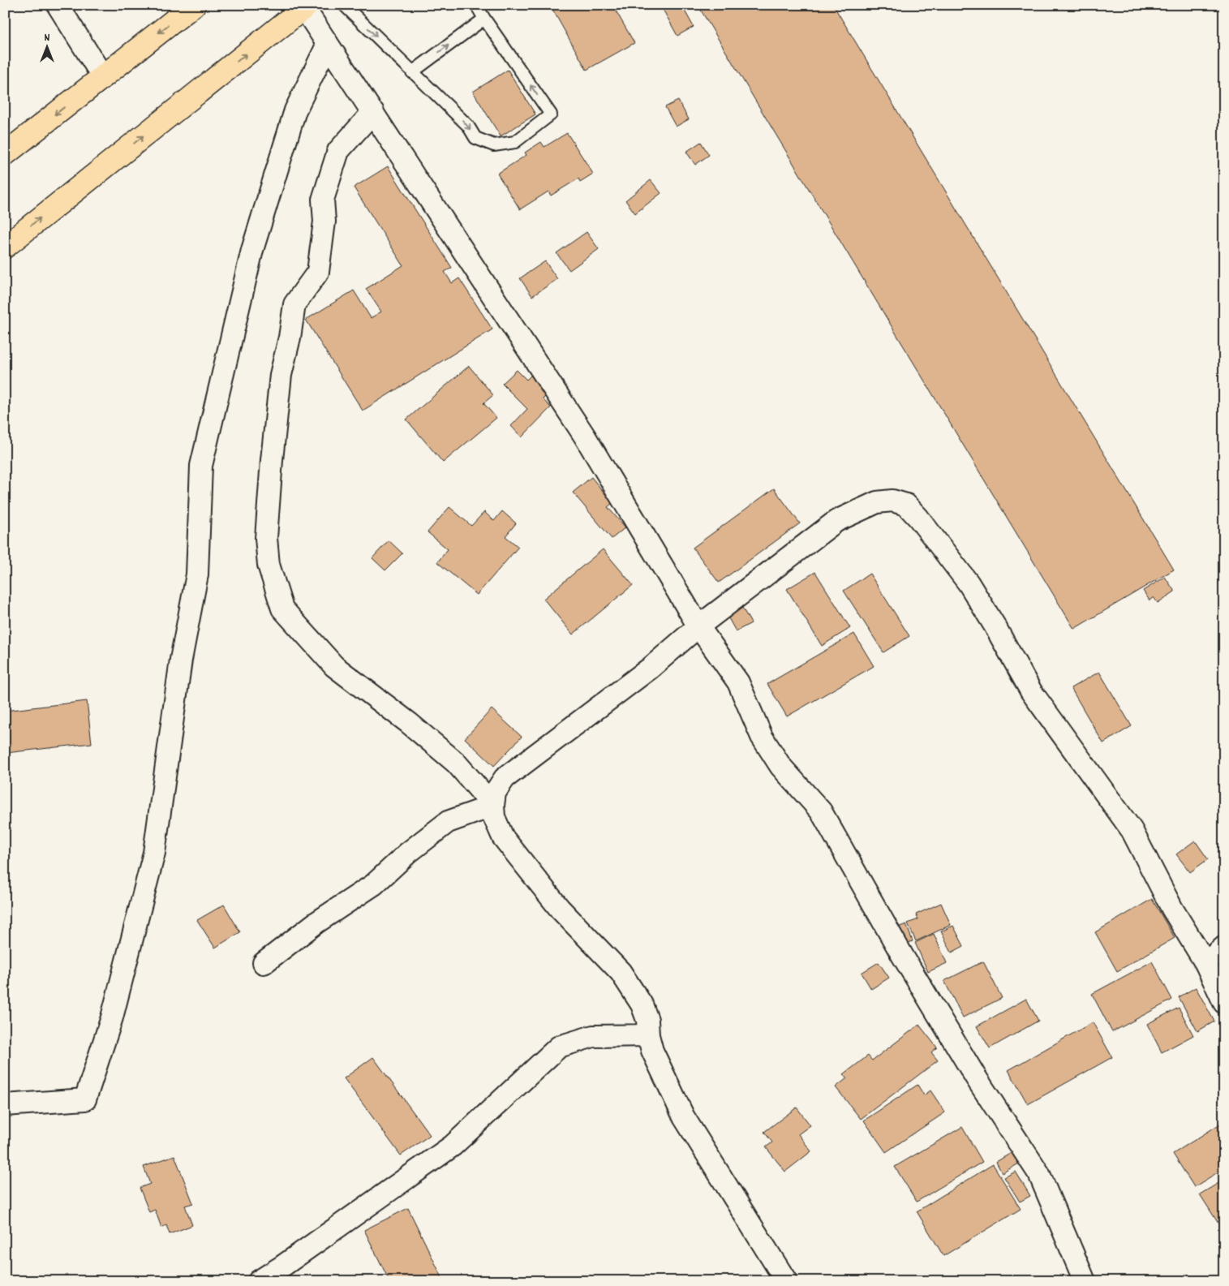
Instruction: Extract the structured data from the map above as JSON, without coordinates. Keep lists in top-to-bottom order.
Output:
{
  "north": "top"
}
